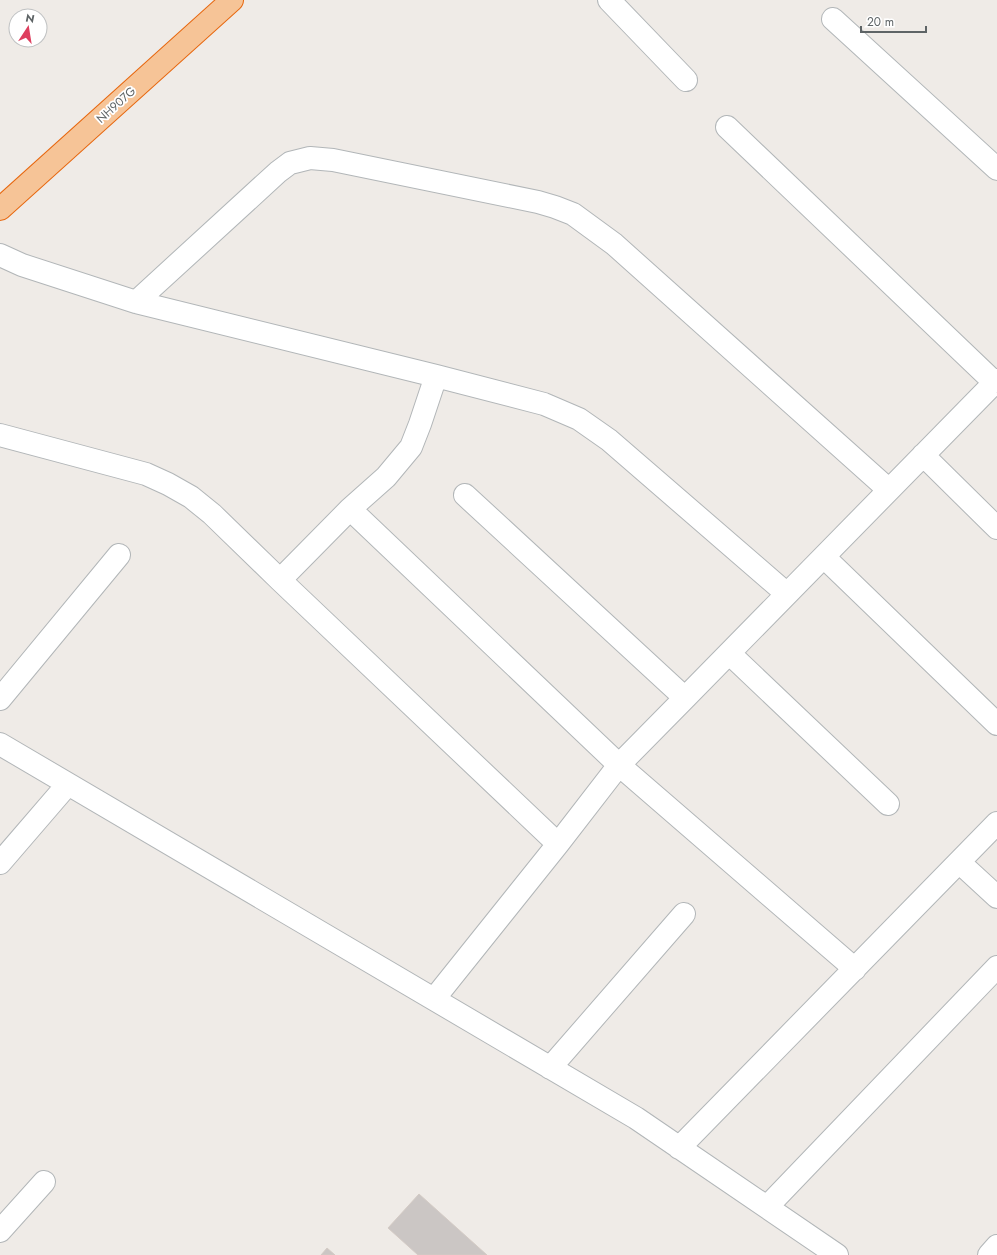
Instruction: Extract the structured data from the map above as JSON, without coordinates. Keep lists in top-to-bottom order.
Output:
{
  "streets": {
    "highway": ["NH907G"]
  },
  "scale_bar": "20 m",
  "north": "top"
}
